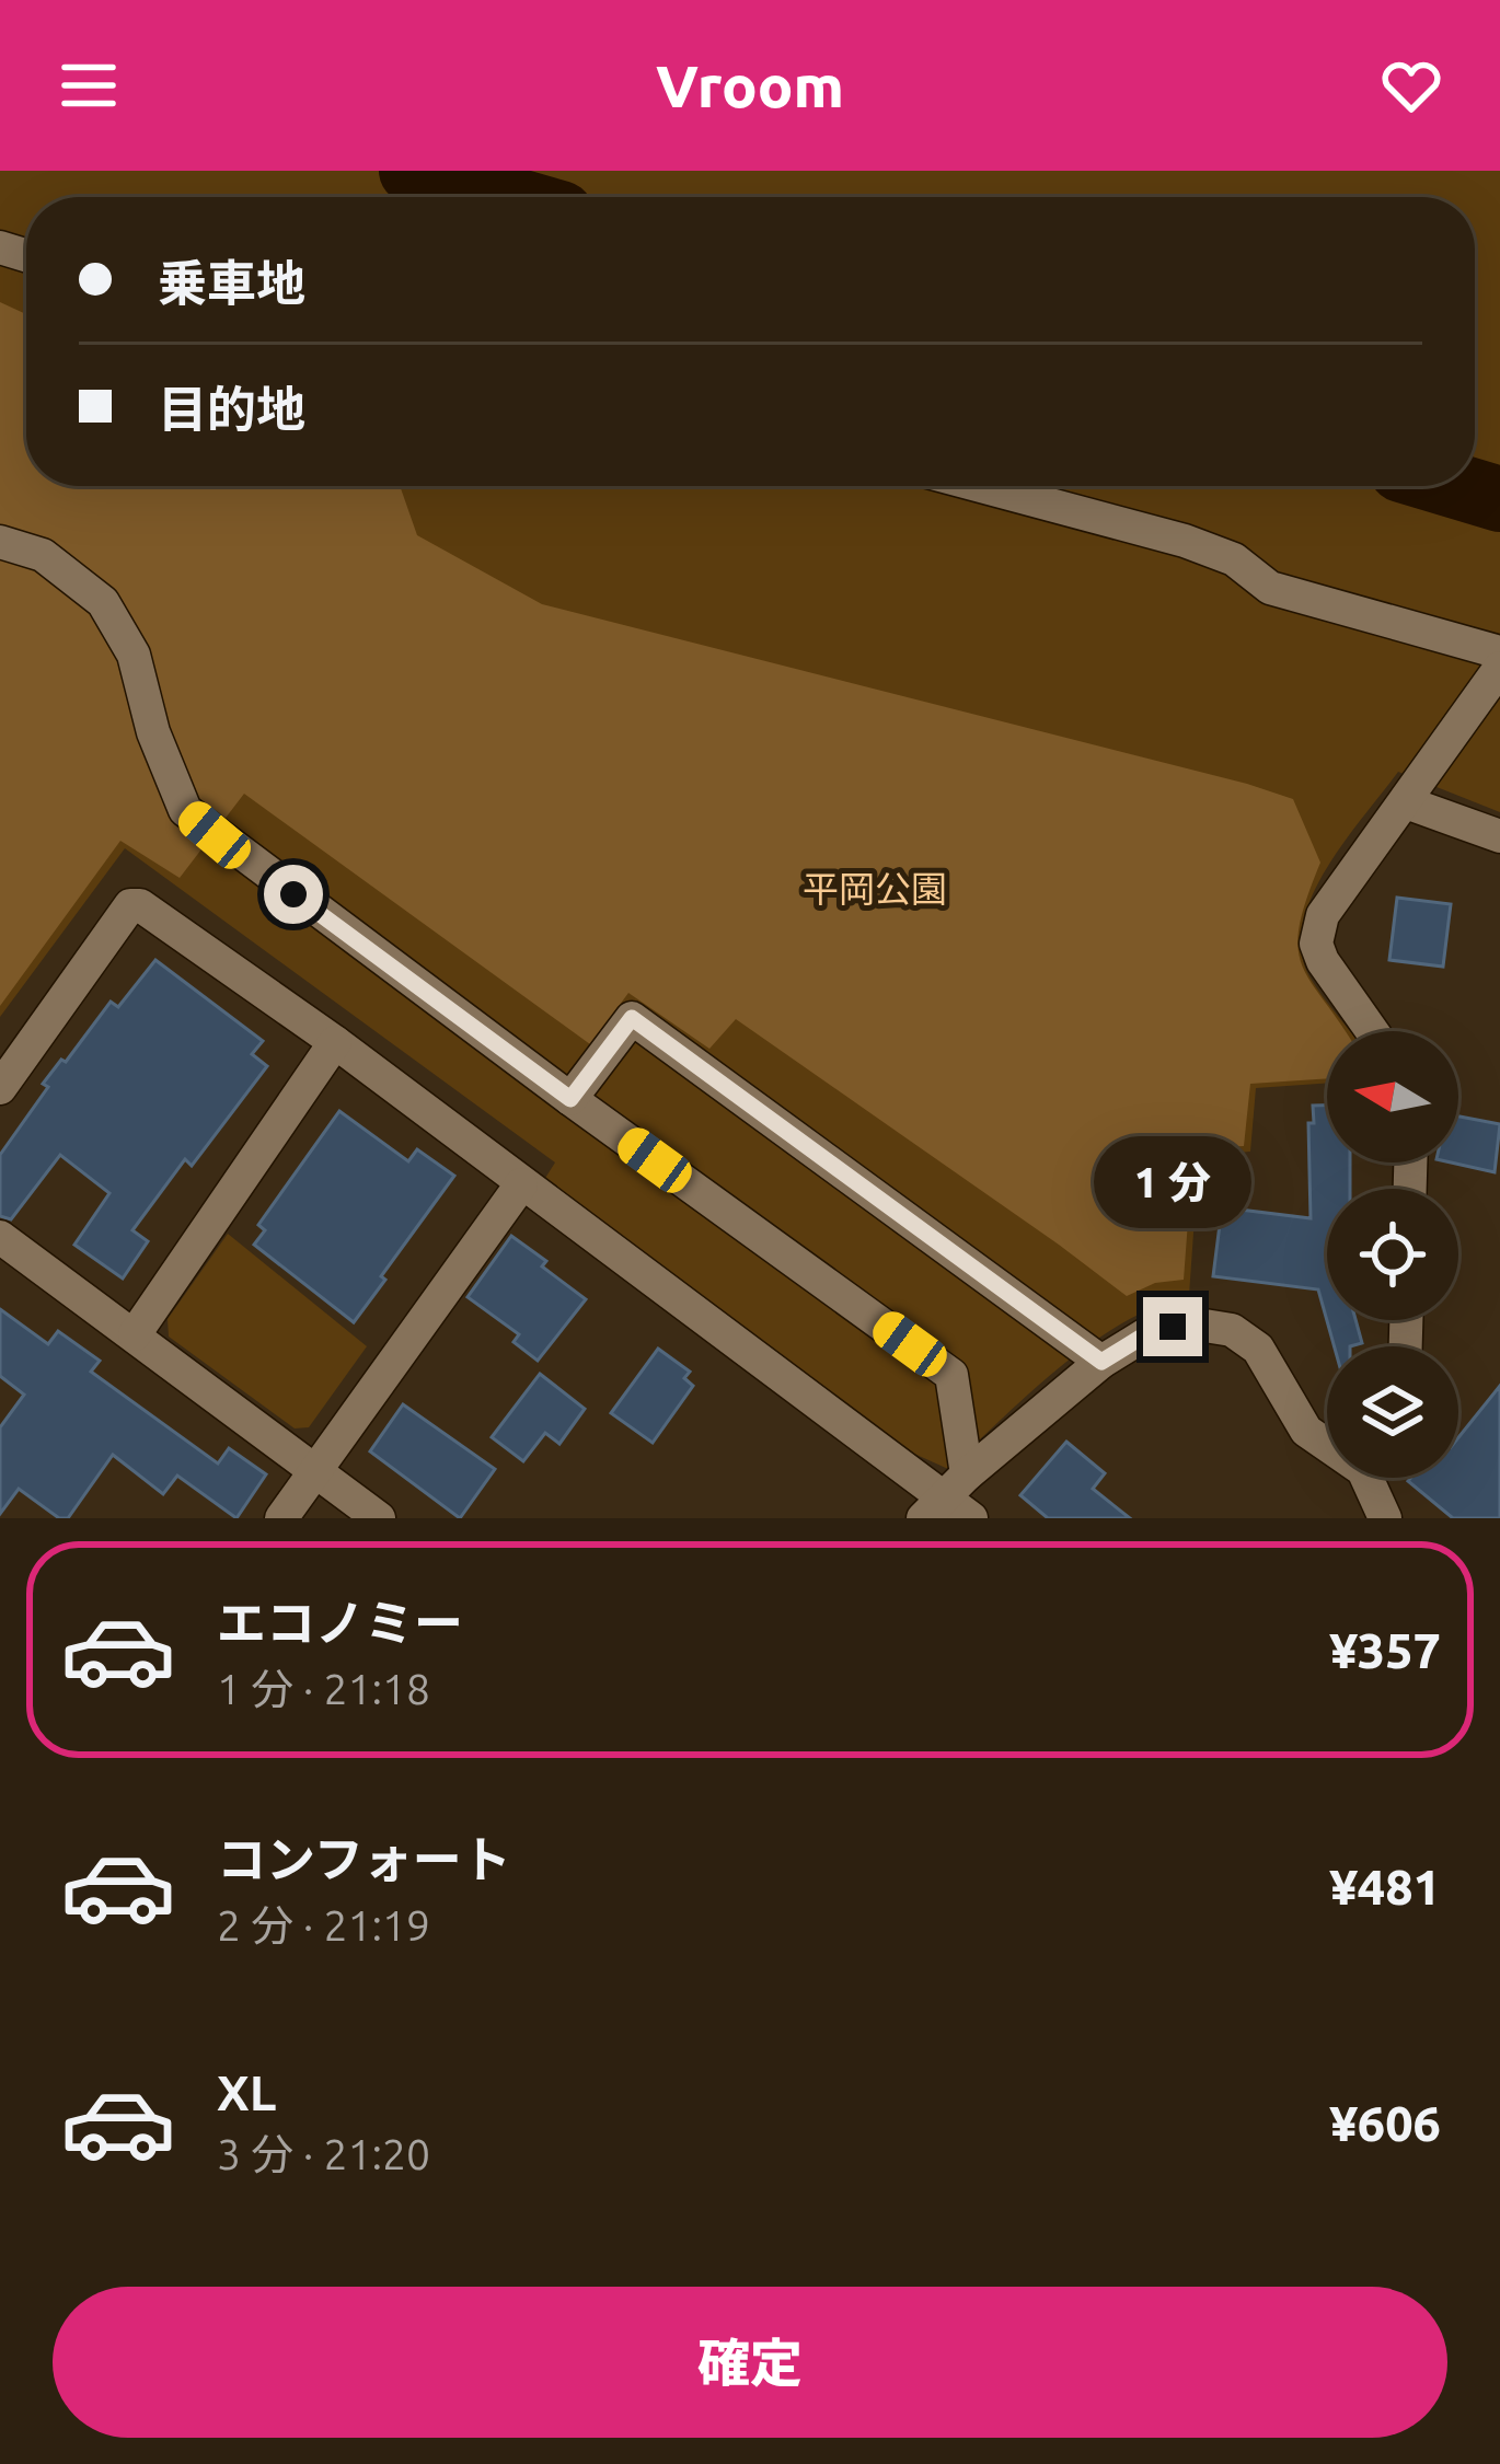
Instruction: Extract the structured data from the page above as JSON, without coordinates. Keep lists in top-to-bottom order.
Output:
{
  "parks": ["平岡公園"],
  "north": "left",
  "page": {
    "header": "Vroom",
    "banner": ["乗車地", "目的地"],
    "bubble": "1 分",
    "list": [
      {
        "name": "エコノミー",
        "note": "1 分 · 21:18",
        "value": "¥357"
      },
      {
        "name": "コンフォート",
        "note": "2 分 · 21:19",
        "value": "¥481"
      },
      {
        "name": "XL",
        "note": "3 分 · 21:20",
        "value": "¥606"
      }
    ],
    "buttons": "確定"
  }
}
